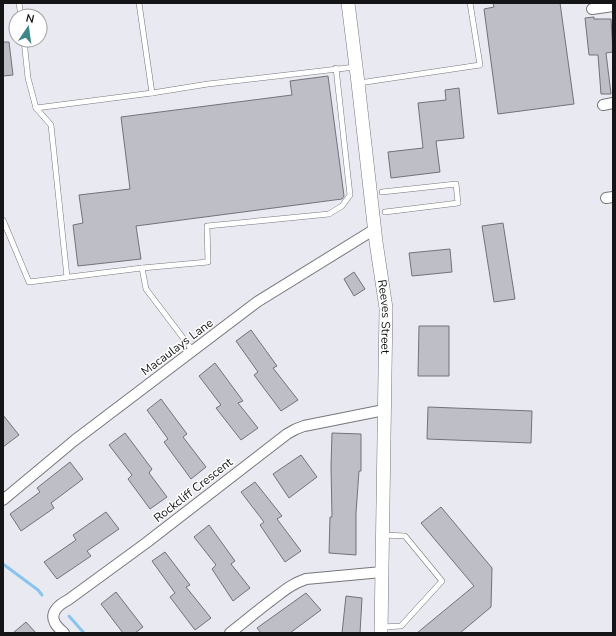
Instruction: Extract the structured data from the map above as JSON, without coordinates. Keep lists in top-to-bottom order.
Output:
{
  "streets": {
    "street": ["Reeves Street", "Macaulays Lane", "Rockcliff Crescent"]
  },
  "crossings": [
    ["Reeves Street", "Macaulays Lane"],
    ["Reeves Street", "Rockcliff Crescent"]
  ],
  "north": "top"
}
